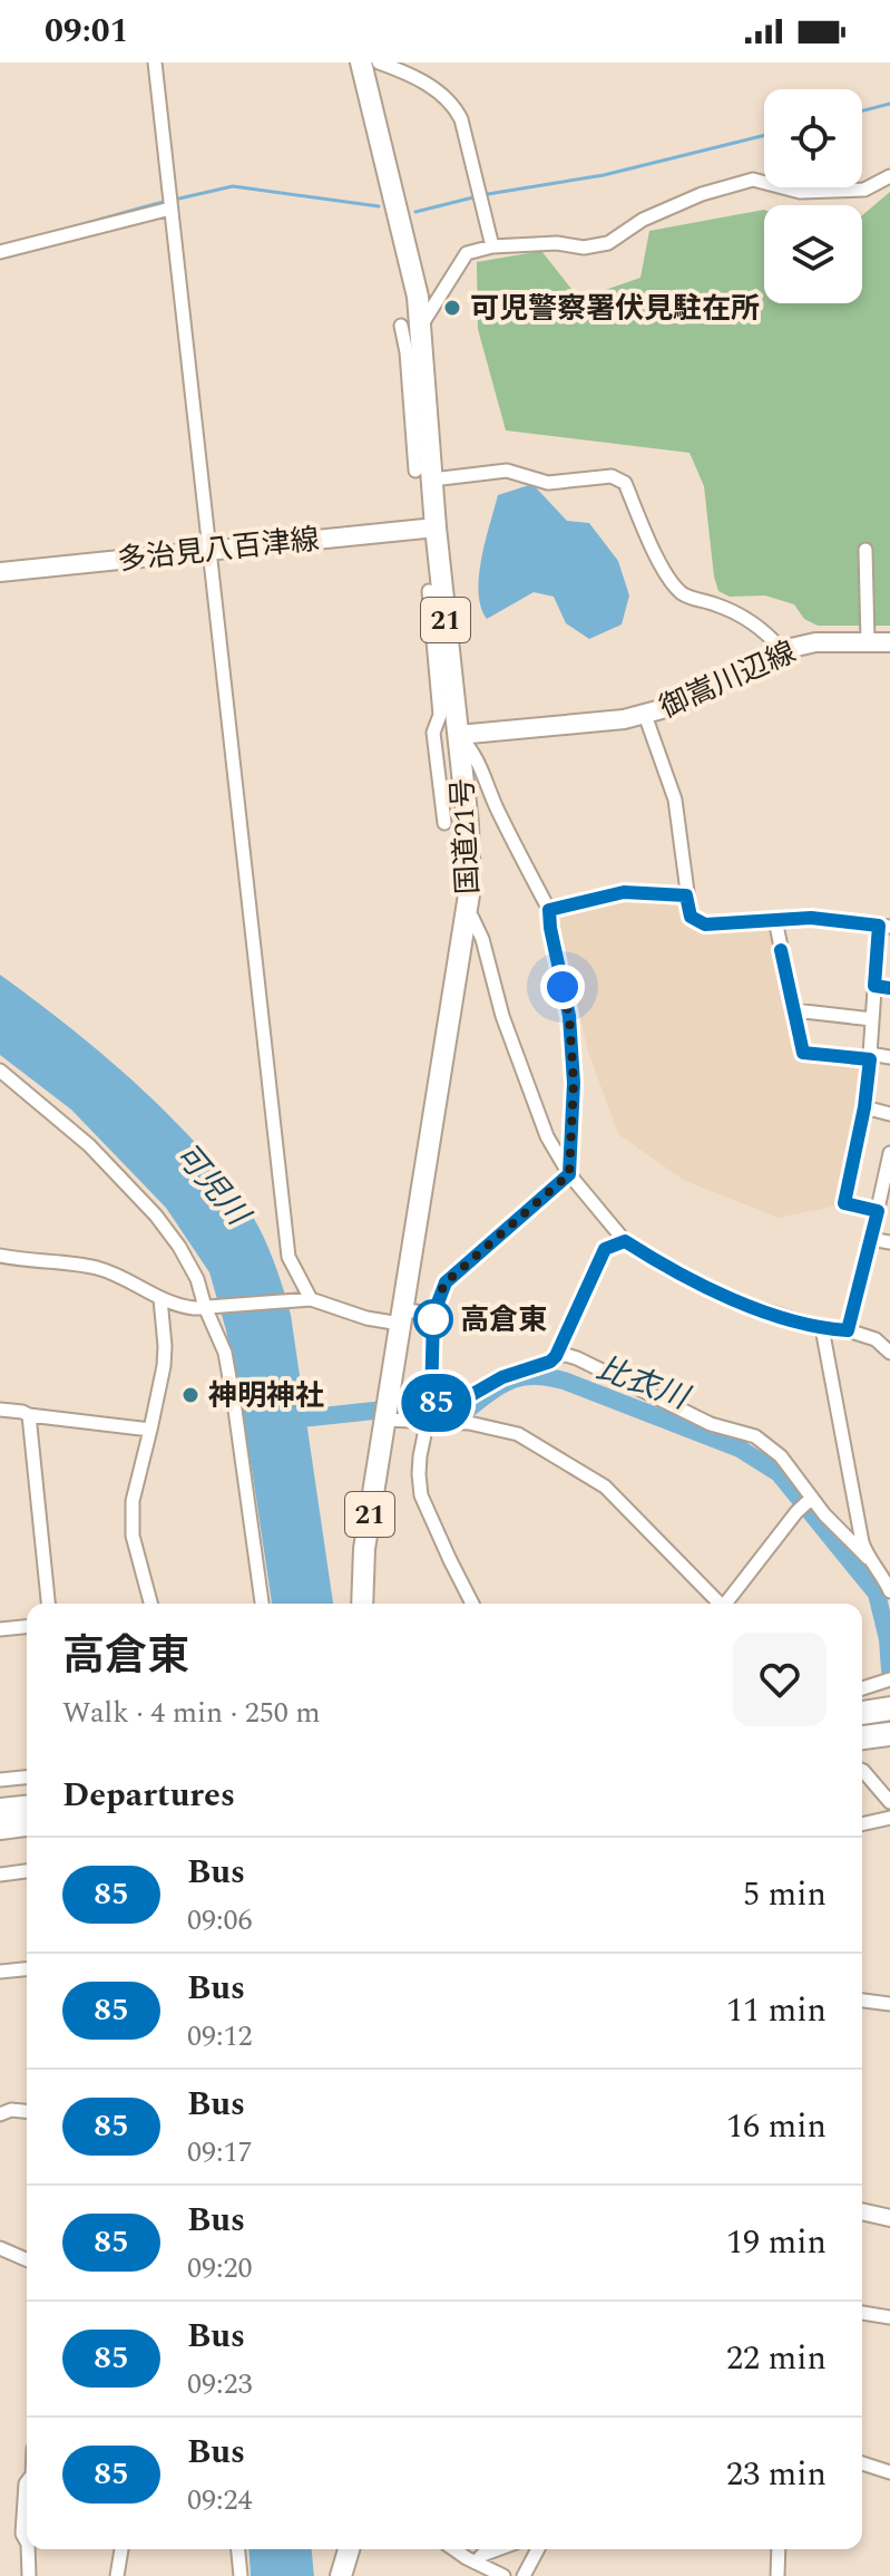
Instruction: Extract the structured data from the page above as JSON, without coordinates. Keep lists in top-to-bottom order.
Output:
{
  "streets": {
    "highway": ["21", "国道21号"],
    "main road": ["多治見八百津線", "御嵩川辺線"]
  },
  "crossings": [
    ["多治見八百津線", "国道21号"],
    ["御嵩川辺線", "国道21号"]
  ],
  "water": ["可児川", "比衣川"],
  "places": ["可児警察署伏見駐在所", "高倉東", "神明神社"],
  "lines": ["bus line 85"],
  "page": {
    "status": "09:01",
    "on_map": "85",
    "heading": [
      ["高倉東", "Walk · 4 min · 250 m"],
      "Departures"
    ],
    "list": [
      {
        "mark": "85",
        "name": "Bus",
        "note": "09:06",
        "value": "5 min"
      },
      {
        "mark": "85",
        "name": "Bus",
        "note": "09:12",
        "value": "11 min"
      },
      {
        "mark": "85",
        "name": "Bus",
        "note": "09:17",
        "value": "16 min"
      },
      {
        "mark": "85",
        "name": "Bus",
        "note": "09:20",
        "value": "19 min"
      },
      {
        "mark": "85",
        "name": "Bus",
        "note": "09:23",
        "value": "22 min"
      },
      {
        "mark": "85",
        "name": "Bus",
        "note": "09:24",
        "value": "23 min"
      }
    ]
  }
}
